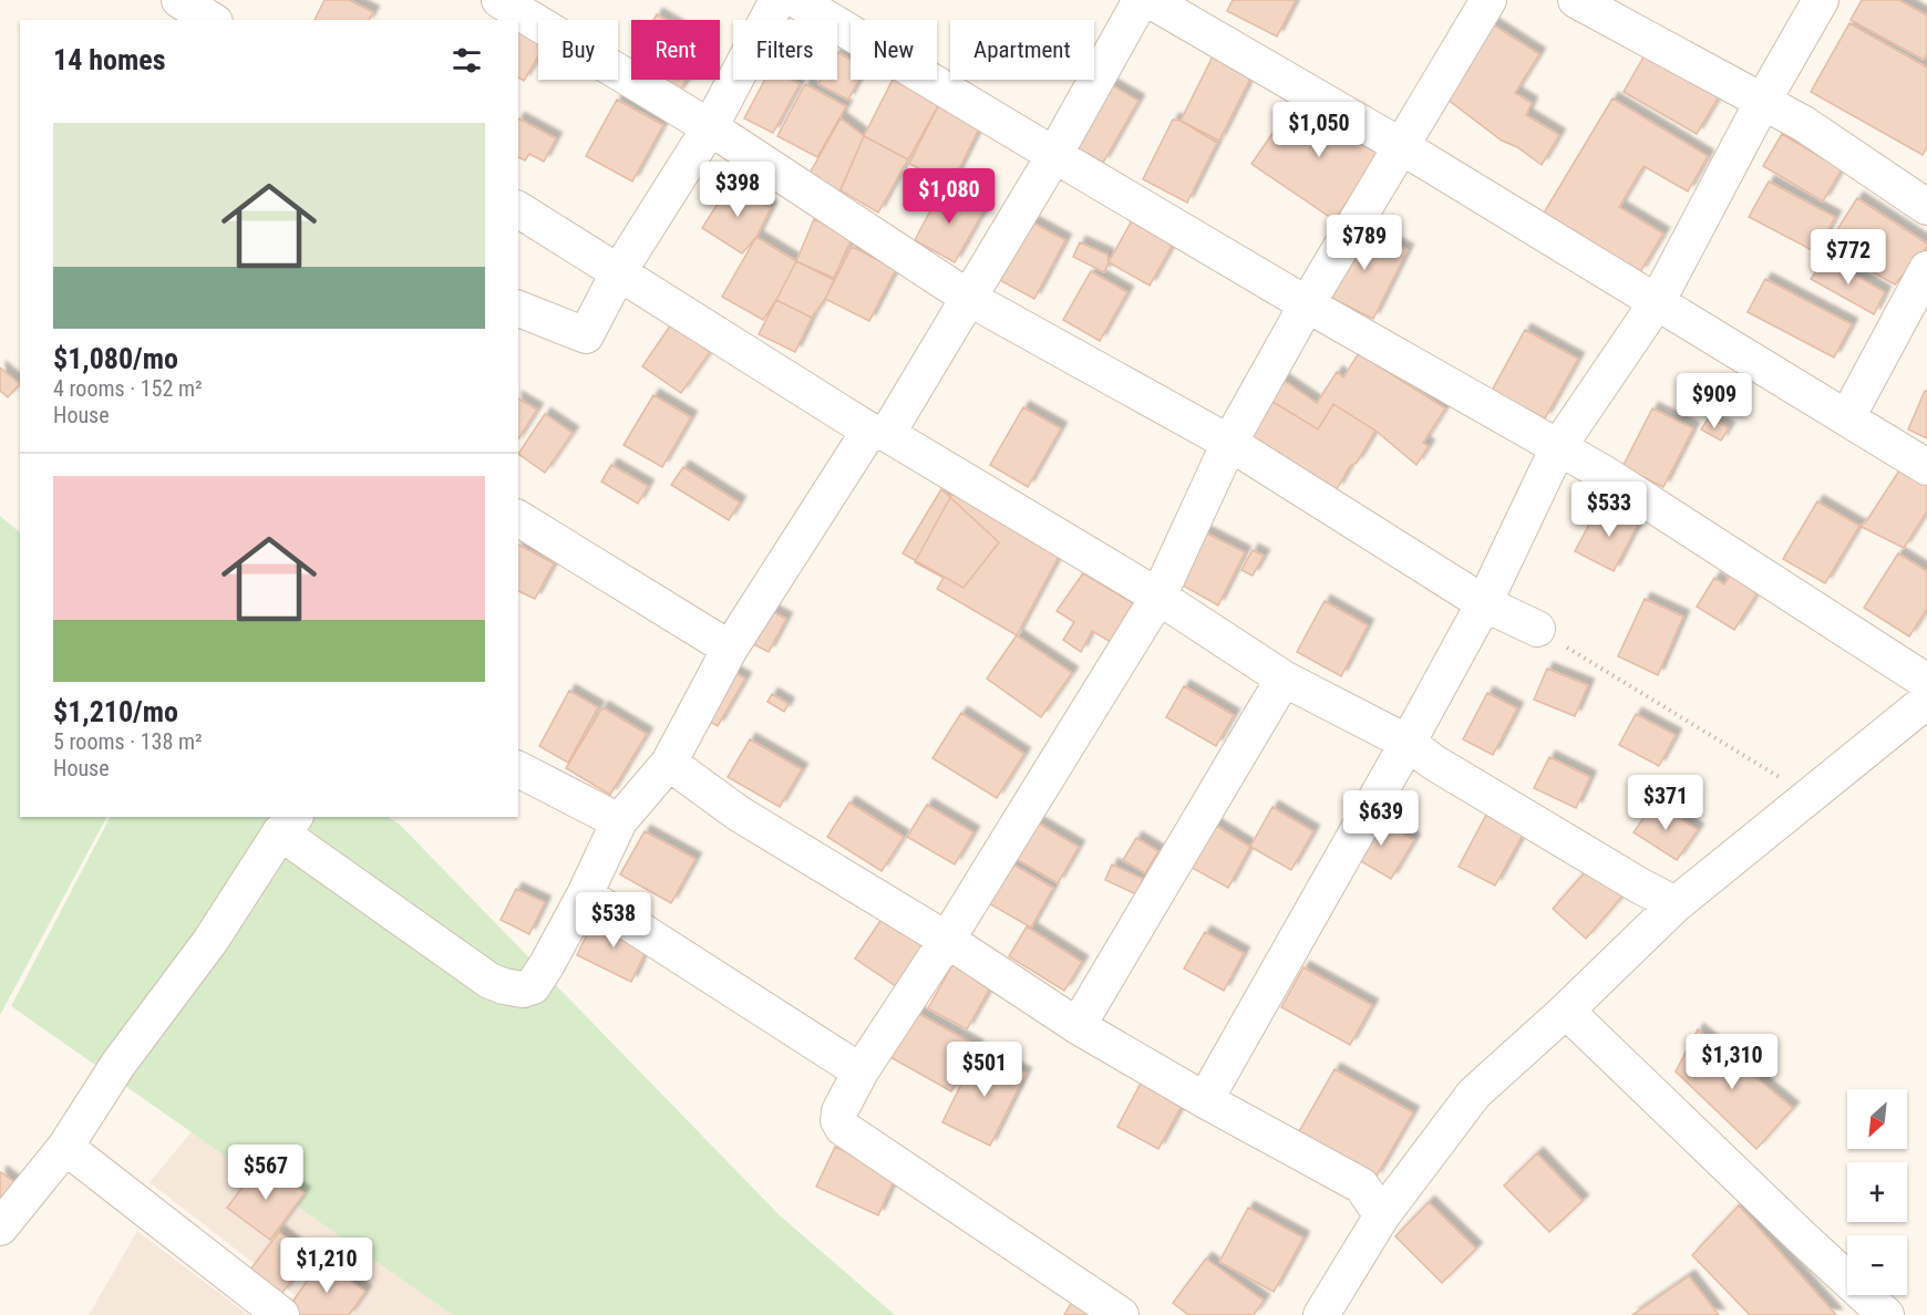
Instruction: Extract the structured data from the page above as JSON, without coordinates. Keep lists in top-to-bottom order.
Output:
{
  "north": "bottom left",
  "page": {
    "chip": [
      "Buy",
      "Rent",
      "Filters",
      "New",
      "Apartment"
    ],
    "heading": "14 homes",
    "list": [
      {
        "name": "$1,080/mo",
        "note": "4 rooms · 152 m² · House"
      },
      {
        "name": "$1,210/mo",
        "note": "5 rooms · 138 m² · House"
      }
    ],
    "price": [
      "$1,050",
      "$398",
      "$1,080",
      "$789",
      "$772",
      "$909",
      "$533",
      "$371",
      "$639",
      "$538",
      "$1,310",
      "$501",
      "$567",
      "$1,210"
    ],
    "map_buttons": ["+", "−"]
  }
}
